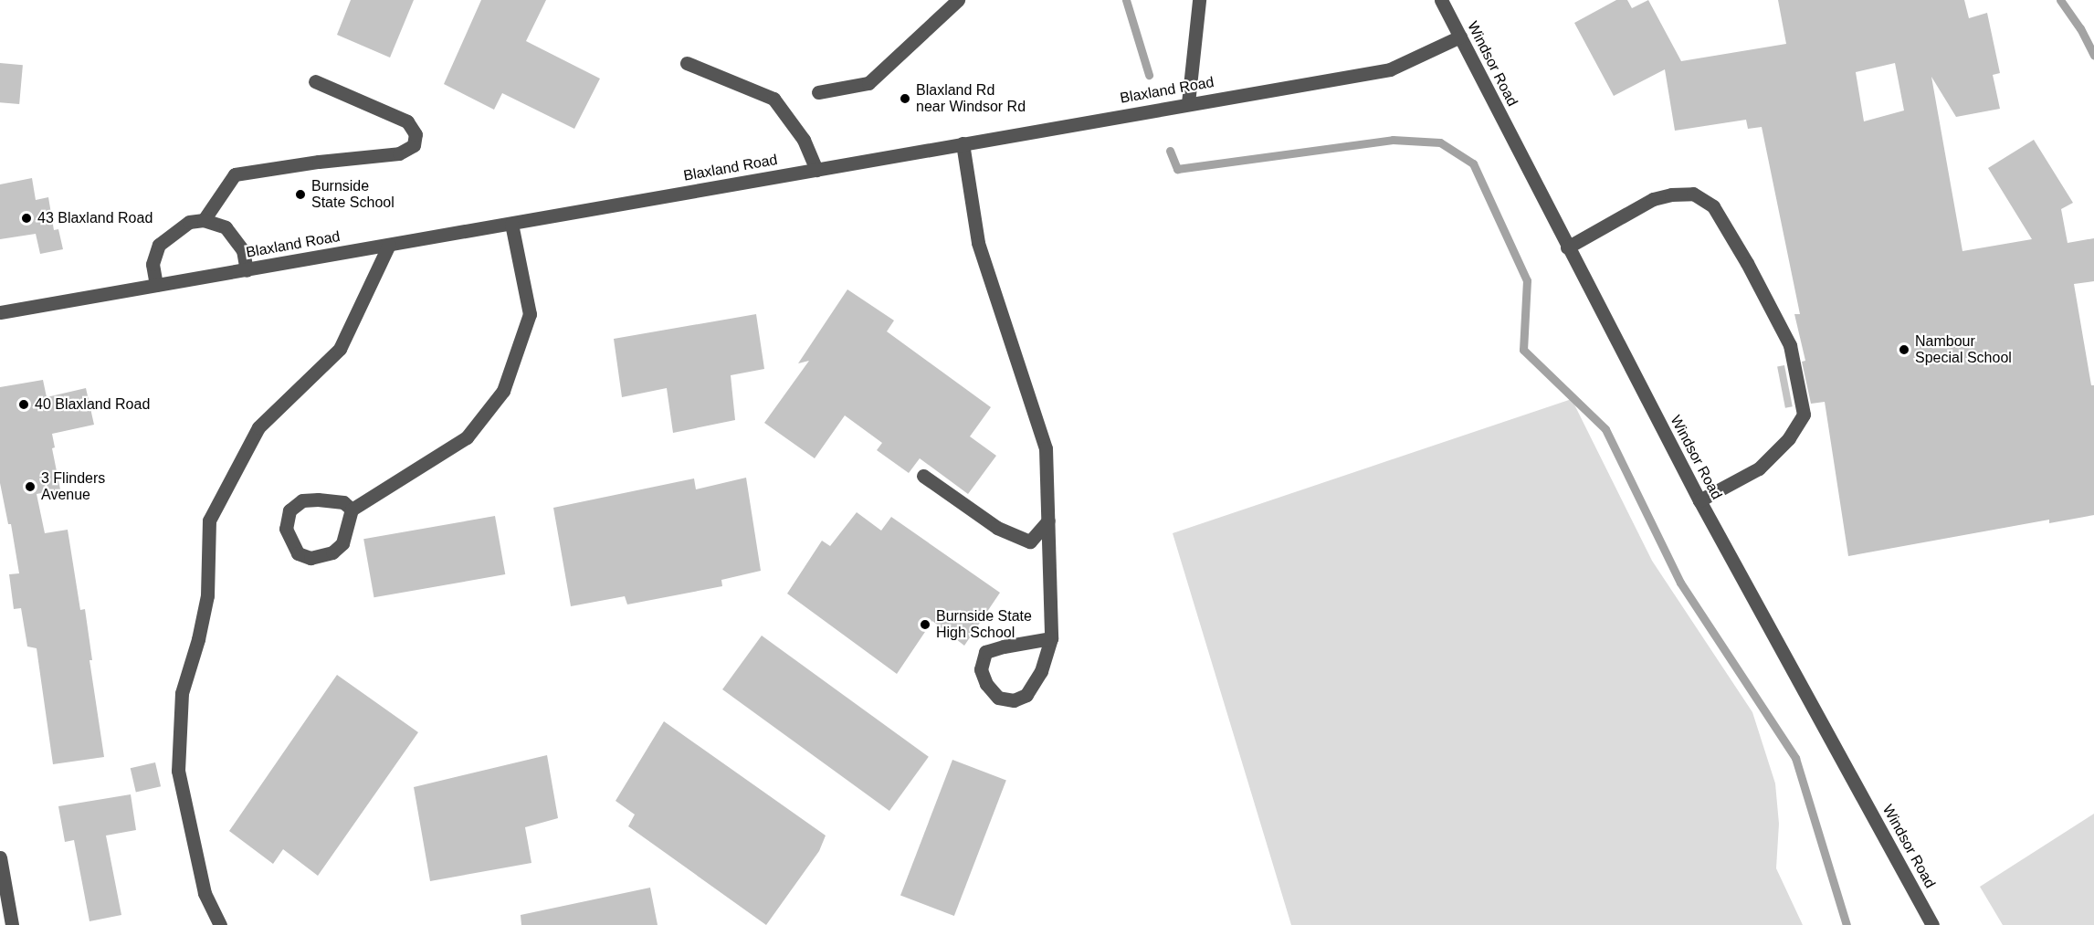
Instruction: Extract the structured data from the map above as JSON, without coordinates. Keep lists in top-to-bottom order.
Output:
{
  "streets": {
    "street": ["Windsor Road", "Blaxland Road"]
  },
  "crossings": [
    ["Windsor Road", "Blaxland Road"]
  ],
  "places": [
    "Blaxland Rd near Windsor Rd",
    "Burnside State School",
    "43 Blaxland Road",
    "Nambour Special School",
    "40 Blaxland Road",
    "3 Flinders Avenue",
    "Burnside State High School"
  ]
}
